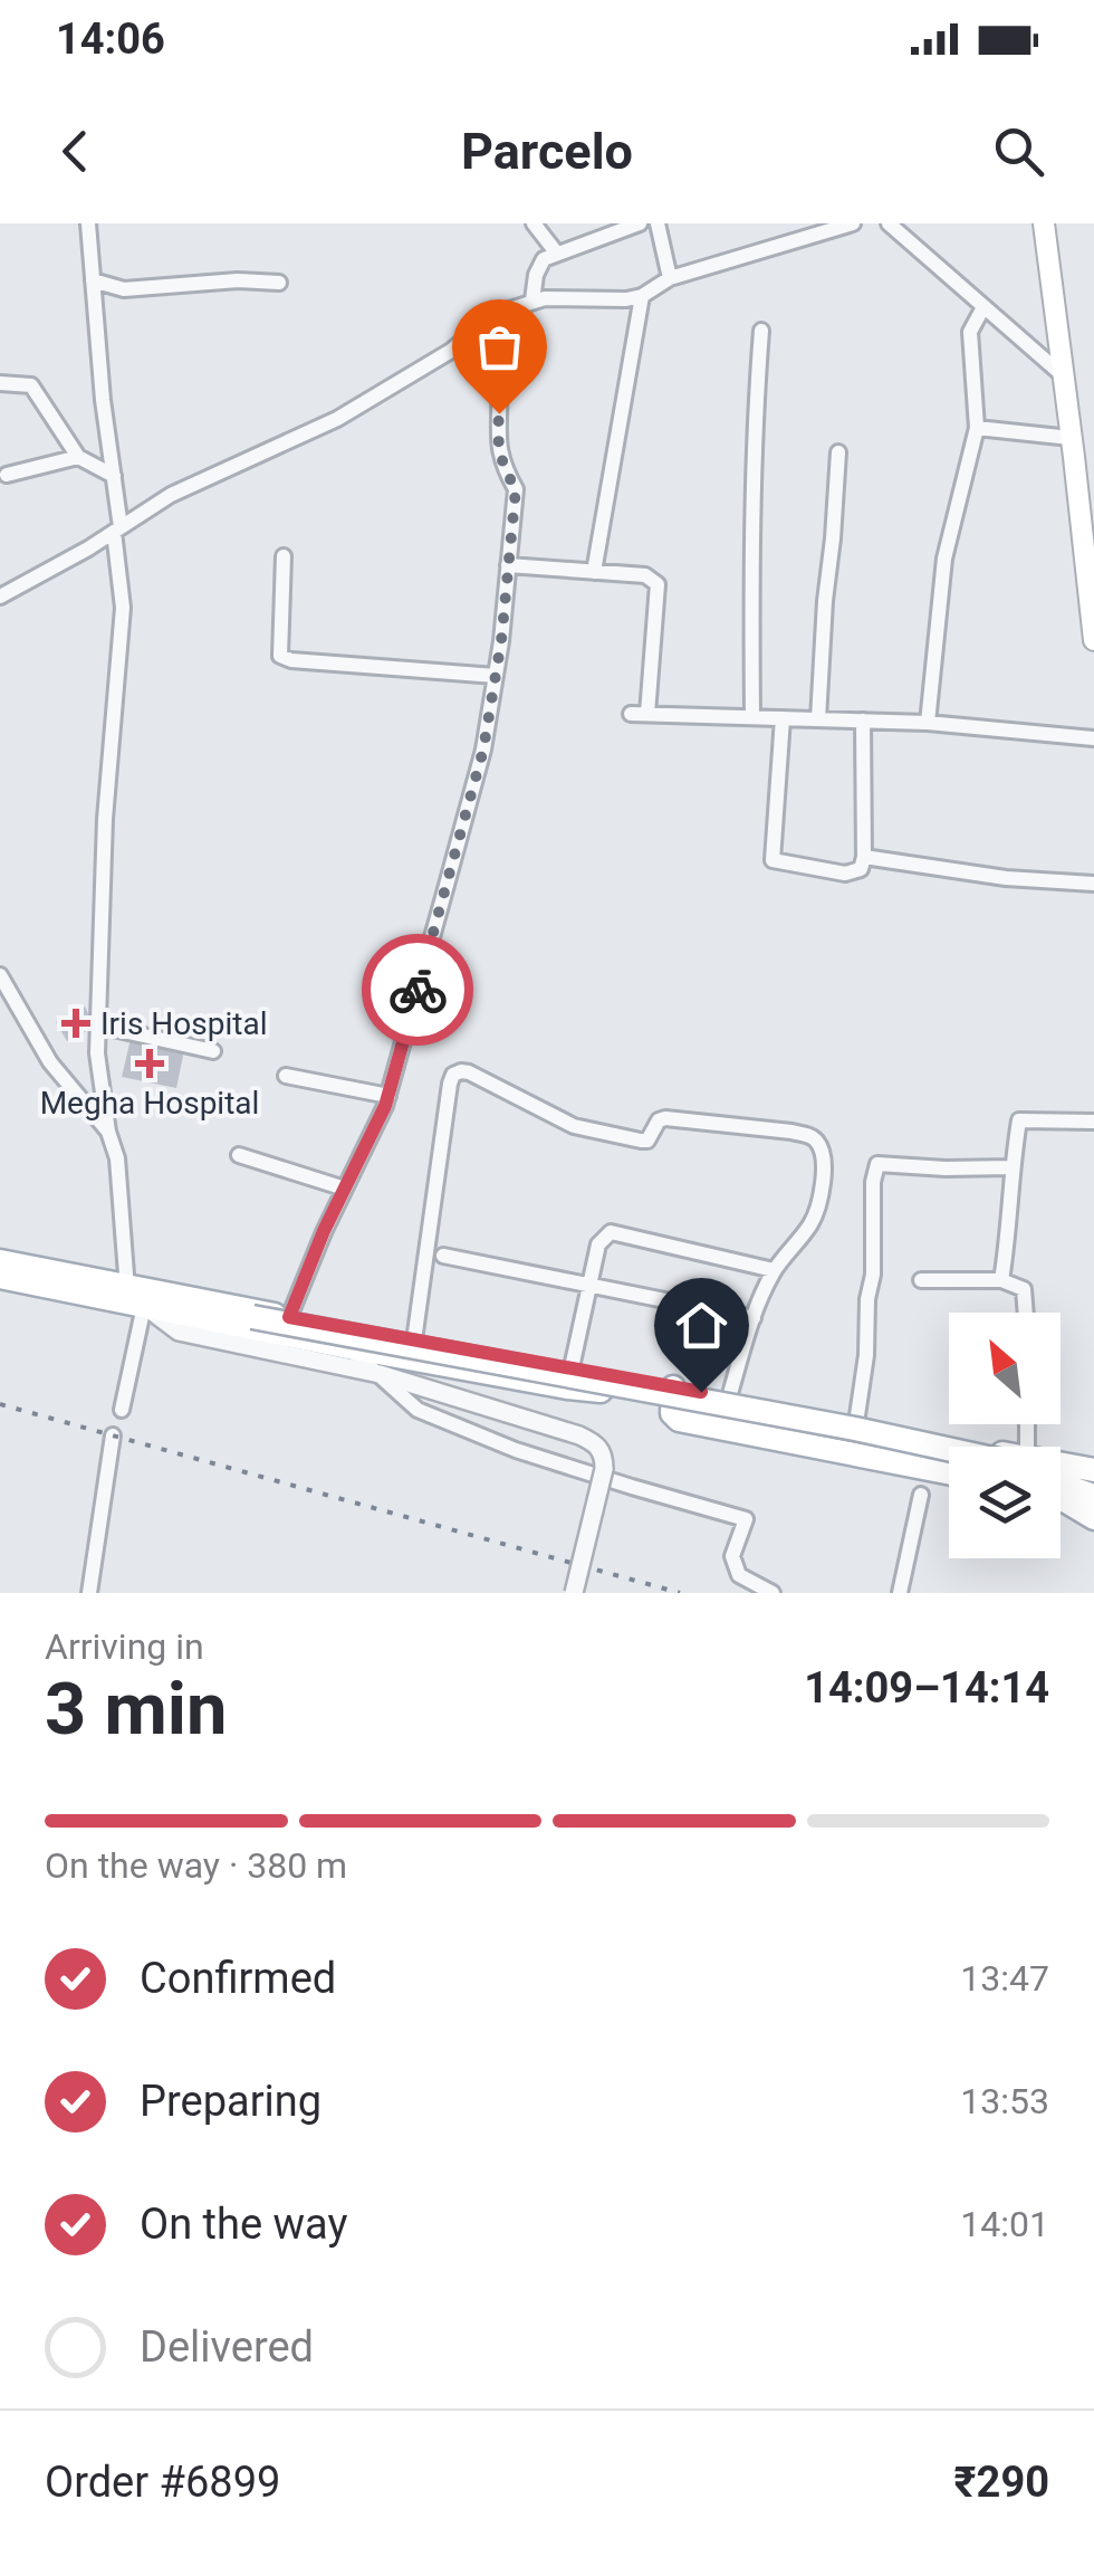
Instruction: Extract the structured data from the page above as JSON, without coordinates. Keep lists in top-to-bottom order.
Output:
{
  "places": {
    "health": ["Iris Hospital", "Megha Hospital"]
  },
  "north": "top left",
  "page": {
    "status": "14:06",
    "header": "Parcelo",
    "heading": ["3 min", "Arriving in", "14:09–14:14"],
    "panel": ["Order #6899", "₹290"],
    "bar": "On the way · 380 m",
    "list": [
      ["Confirmed", "13:47"],
      ["Preparing", "13:53"],
      ["On the way", "14:01"],
      "Delivered"
    ]
  }
}
